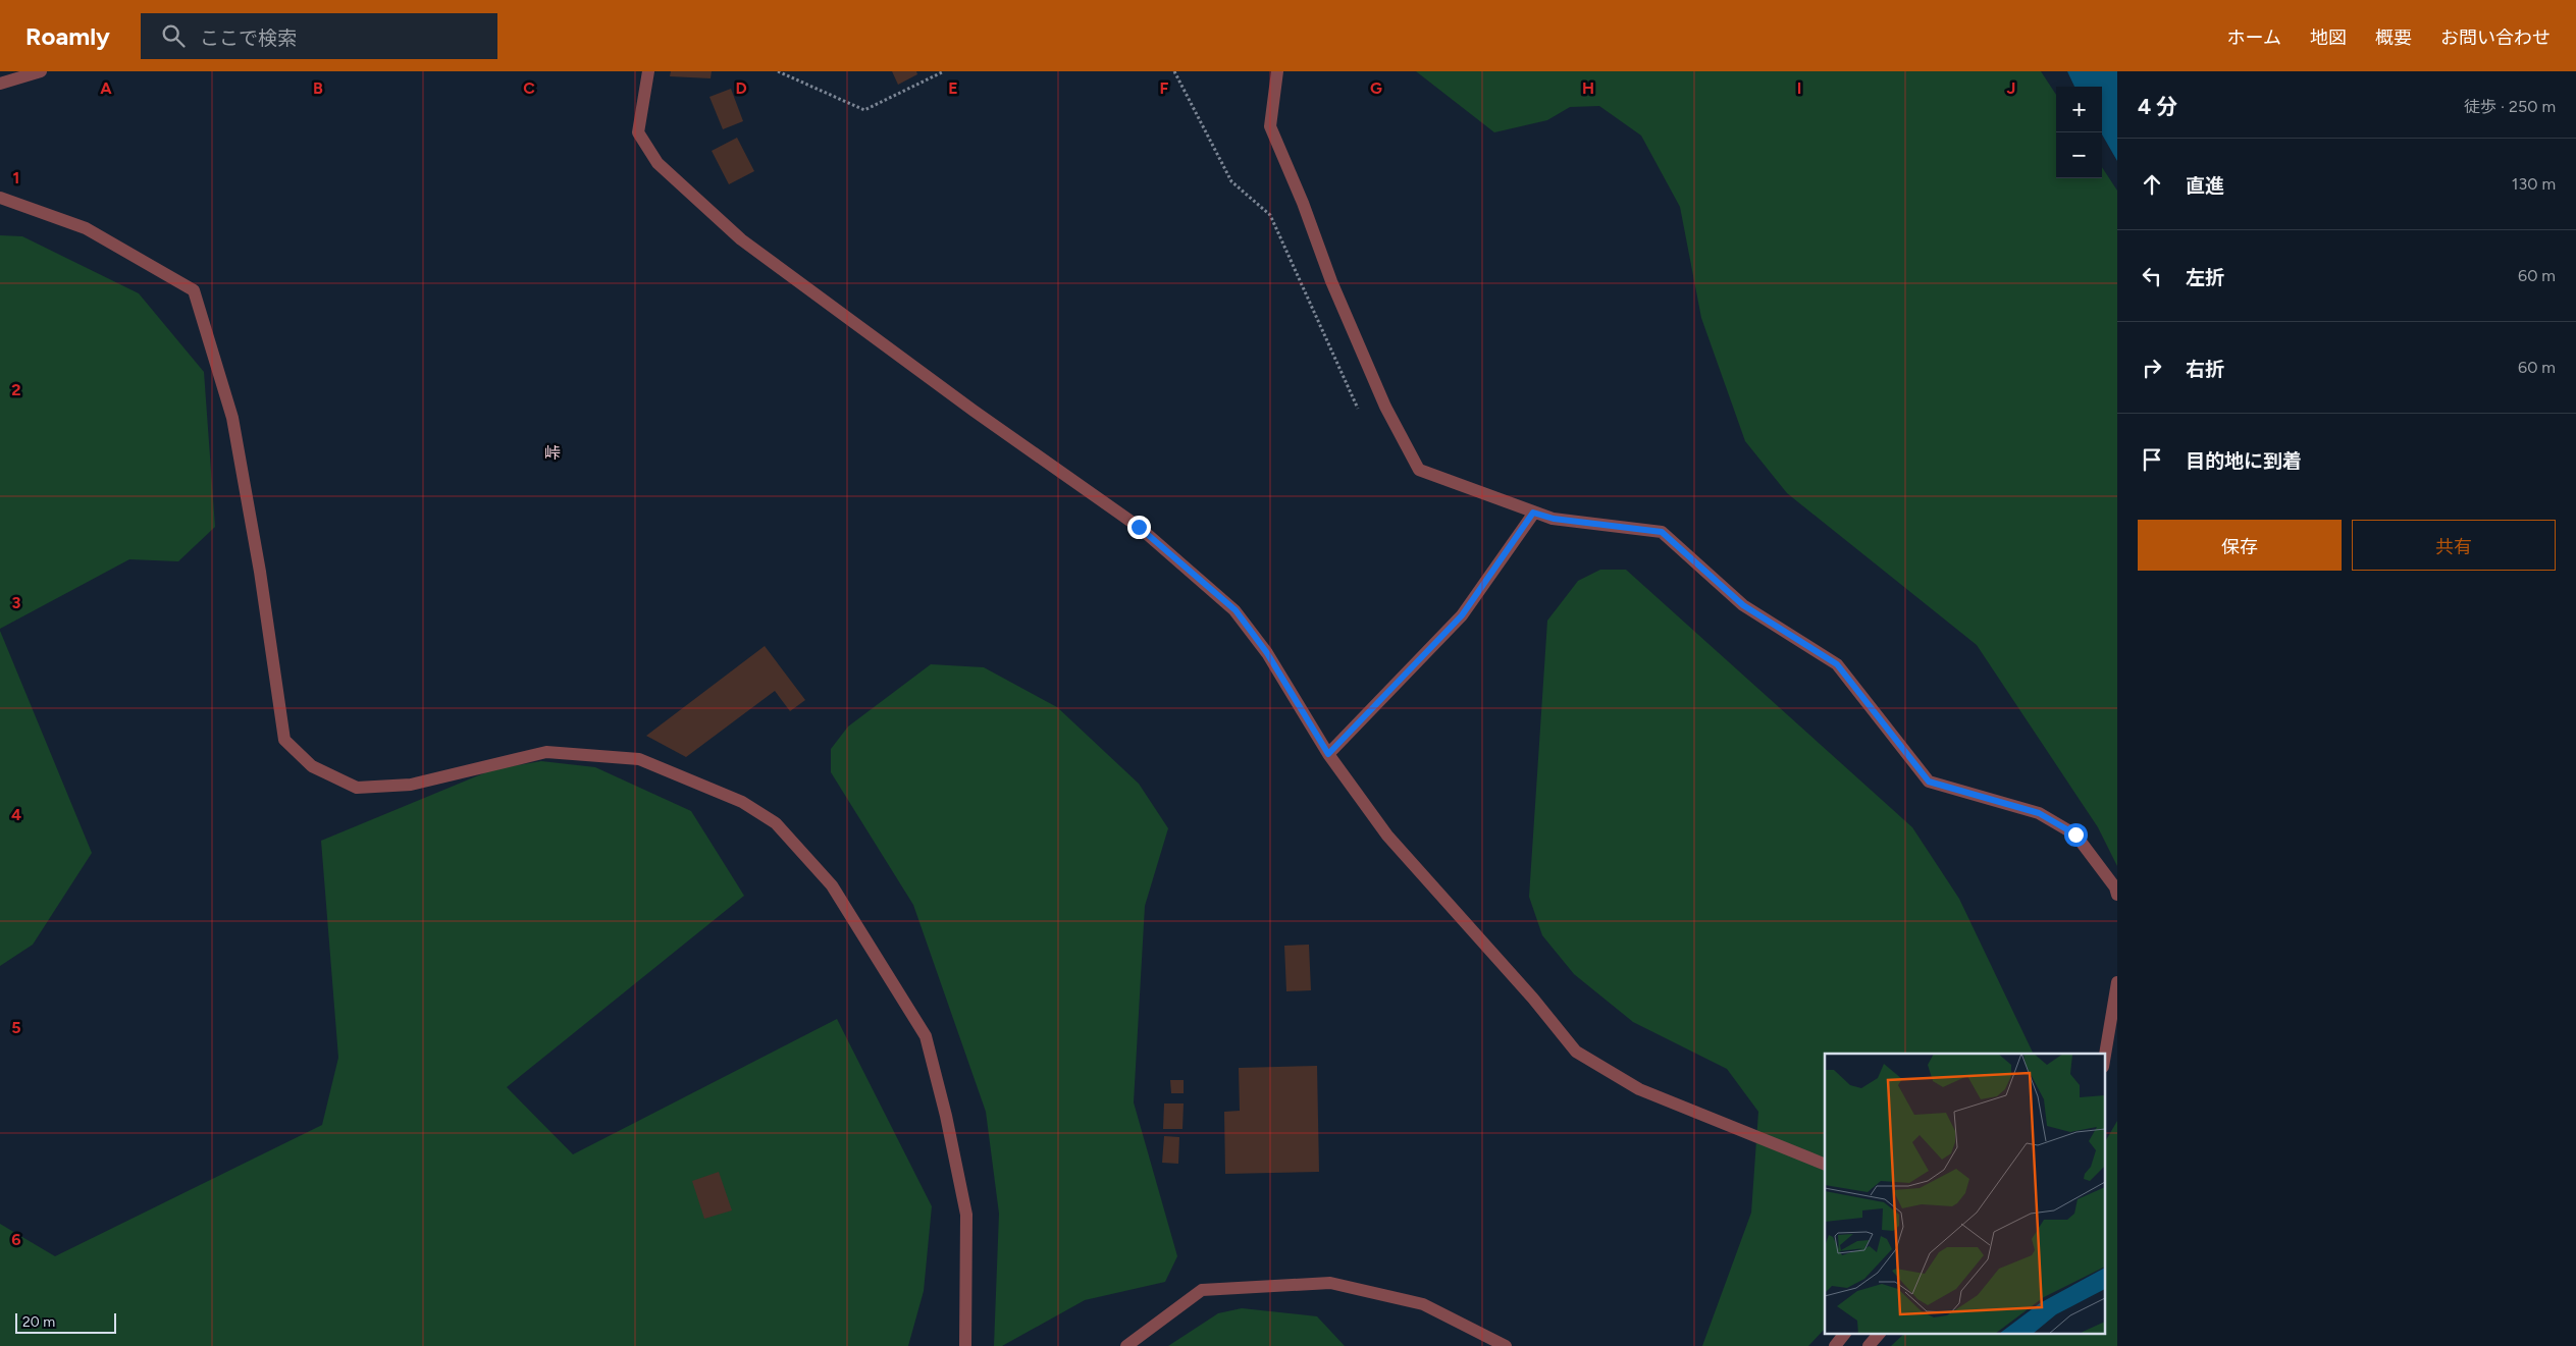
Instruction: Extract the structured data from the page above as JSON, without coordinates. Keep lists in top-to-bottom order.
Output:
{
  "districts": ["峠"],
  "scale_bar": "20 m",
  "page": {
    "header": "Roamly",
    "search": "ここで検索",
    "nav": [
      "ホーム",
      "地図",
      "概要",
      "お問い合わせ"
    ],
    "heading": ["4 分", "徒歩 · 250 m"],
    "map_buttons": ["+", "−"],
    "list": [
      ["直進", "130 m"],
      ["左折", "60 m"],
      ["右折", "60 m"],
      "目的地に到着"
    ],
    "buttons": ["保存", "共有"],
    "scale": "20 m"
  },
  "grid": {
    "columns": [
      "A",
      "B",
      "C",
      "D",
      "E",
      "F",
      "G",
      "H",
      "I",
      "J"
    ],
    "rows": [
      "1",
      "2",
      "3",
      "4",
      "5",
      "6"
    ]
  }
}
